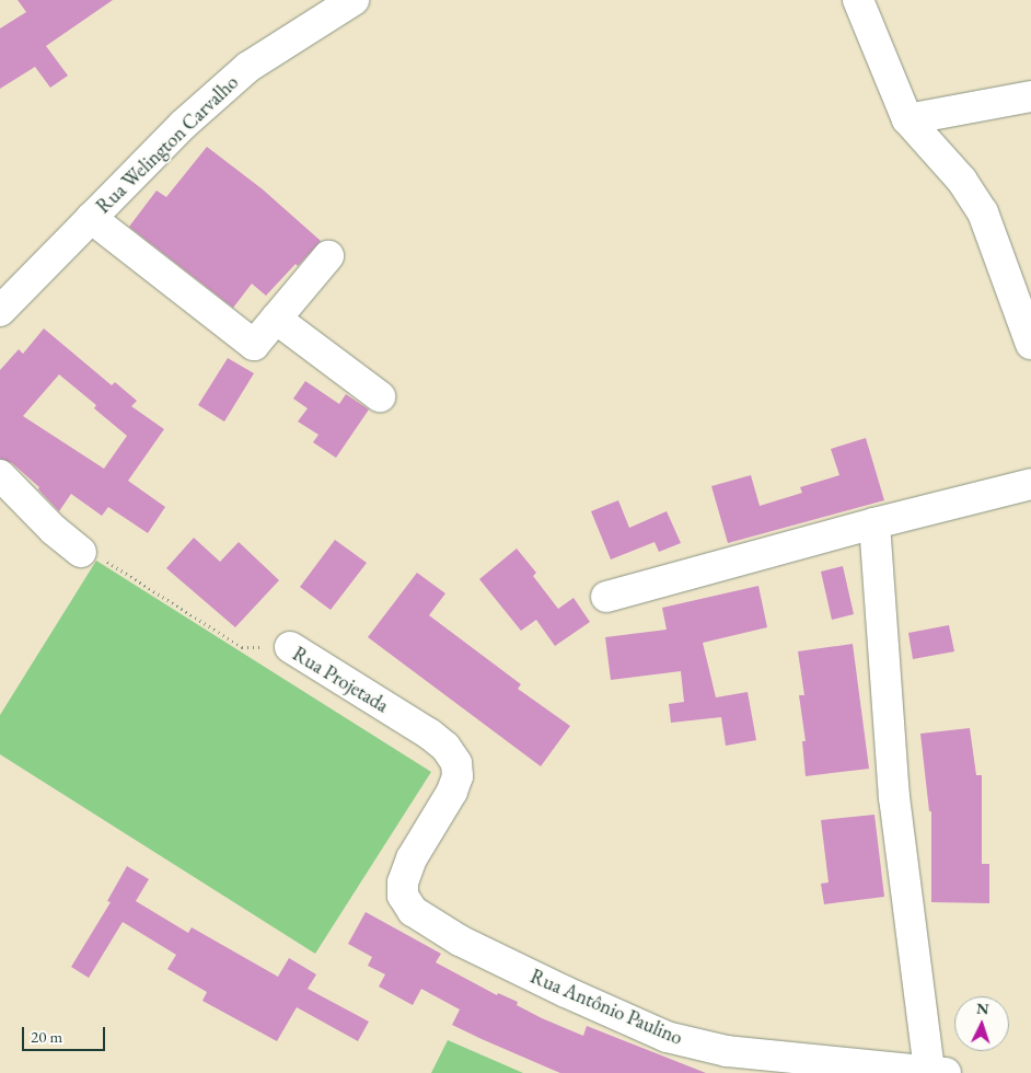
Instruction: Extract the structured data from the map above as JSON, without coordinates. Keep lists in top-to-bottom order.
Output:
{
  "streets": {
    "street": ["Rua Welington Carvalho", "Rua Projetada", "Rua Antônio Paulino"]
  },
  "crossings": [
    ["Rua Projetada", "Rua Antônio Paulino"]
  ],
  "scale_bar": "20 m",
  "north": "top"
}
